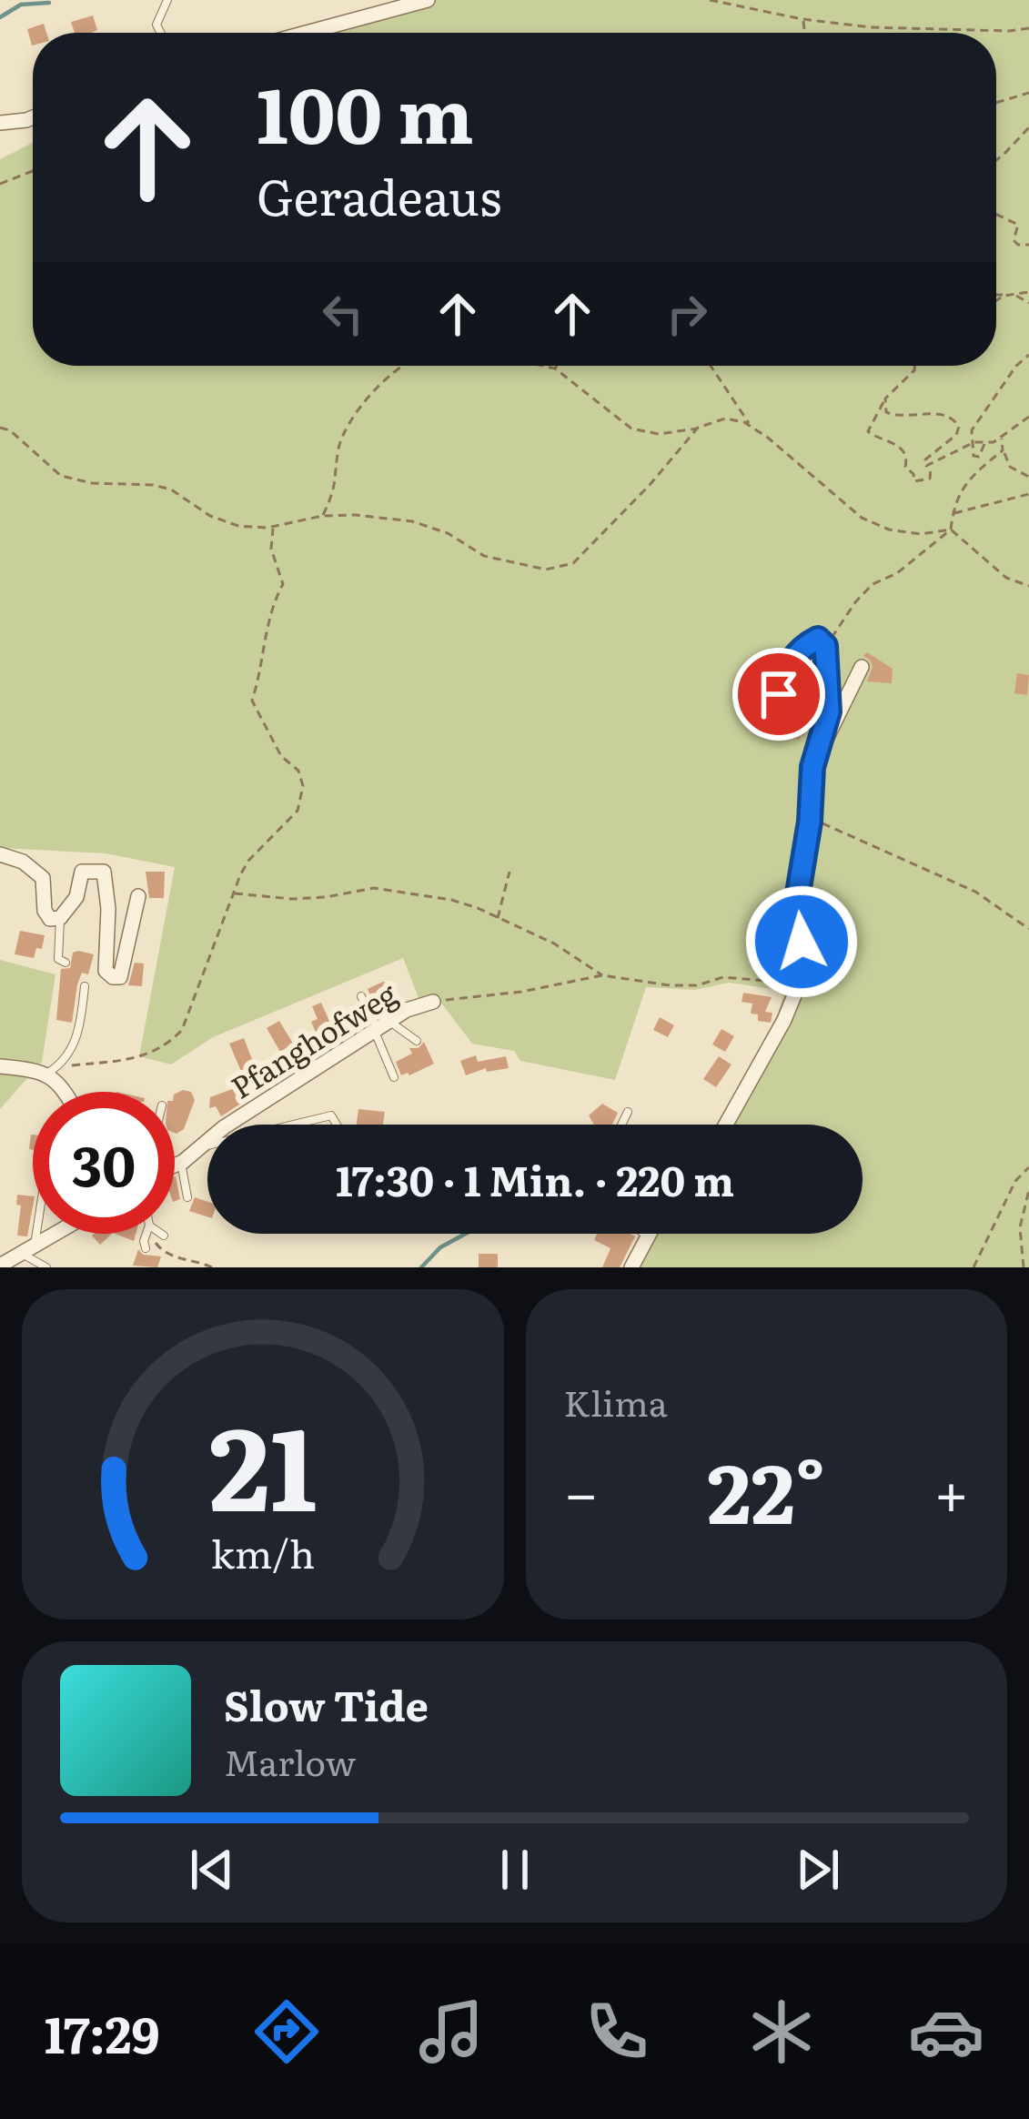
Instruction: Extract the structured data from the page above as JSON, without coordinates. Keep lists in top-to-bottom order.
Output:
{
  "streets": {
    "street": ["Pfanghofweg"]
  },
  "page": {
    "turn": ["100 m", "Geradeaus"],
    "limit": "30",
    "trip": "17:30 · 1 Min. · 220 m",
    "tile": "Klima",
    "heat": ["−", "22°", "+"],
    "song": ["Slow Tide", "Marlow"],
    "tabs": "17:29",
    "gauge": ["21", "km/h"]
  }
}
